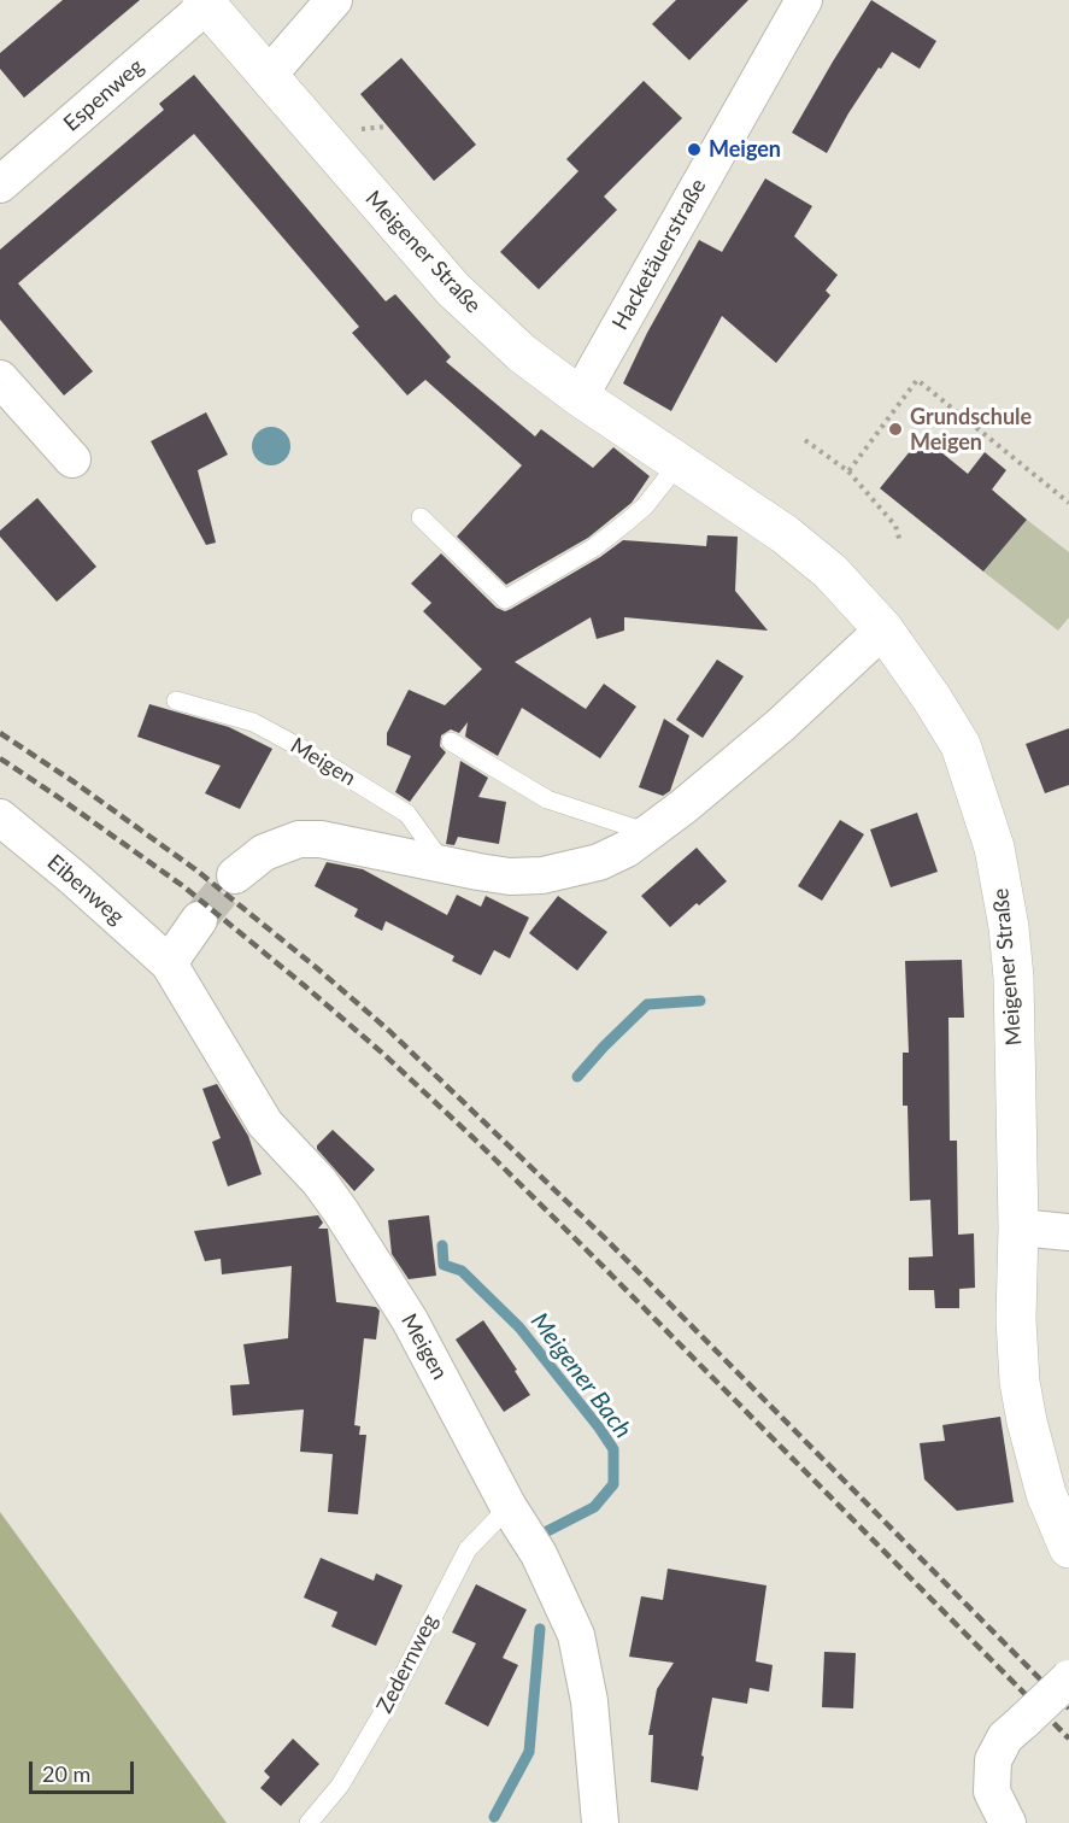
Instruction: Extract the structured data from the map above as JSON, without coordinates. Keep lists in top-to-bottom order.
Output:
{
  "streets": {
    "street": [
      "Espenweg",
      "Meigener Straße",
      "Hacketäuerstraße",
      "Meigen",
      "Eibenweg"
    ],
    "lane": ["Zedernweg"]
  },
  "crossings": [
    ["Espenweg", "Meigener Straße"],
    ["Meigener Straße", "Hacketäuerstraße"],
    ["Meigen", "Eibenweg"],
    ["Meigen", "Zedernweg"]
  ],
  "water": ["Meigener Bach"],
  "places": ["Meigen", "Grundschule Meigen"],
  "scale_bar": "20 m"
}
